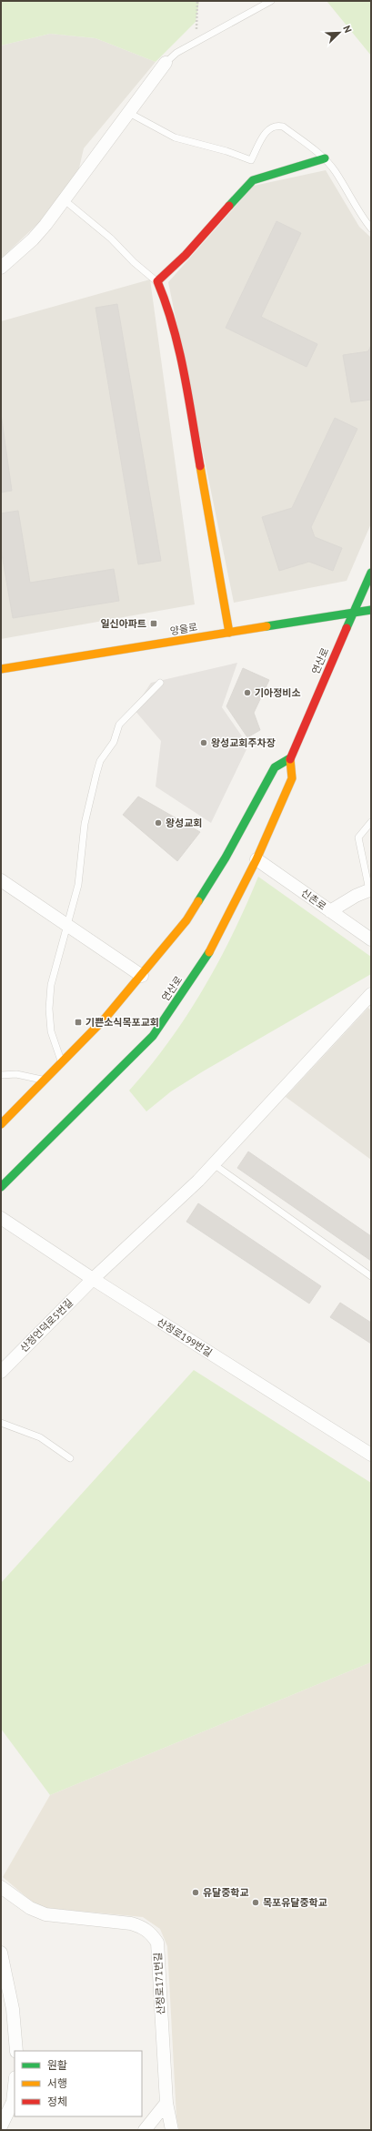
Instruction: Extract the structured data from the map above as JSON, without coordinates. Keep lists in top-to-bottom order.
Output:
{
  "streets": {
    "street": [
      "양을로",
      "연산로",
      "신촌로",
      "산정언덕로5번길",
      "산정로199번길",
      "산정로171번길"
    ]
  },
  "crossings": [
    ["양을로", "연산로"],
    ["연산로", "신촌로"],
    ["산정언덕로5번길", "산정로199번길"]
  ],
  "places": {
    "transit": ["일신아파트", "기쁜소식목포교회"],
    "other": [
      "기아정비소",
      "왕성교회주차장",
      "왕성교회",
      "유달중학교",
      "목포유달중학교"
    ]
  },
  "legend": ["원활", "서행", "정체"],
  "north": "top right"
}
